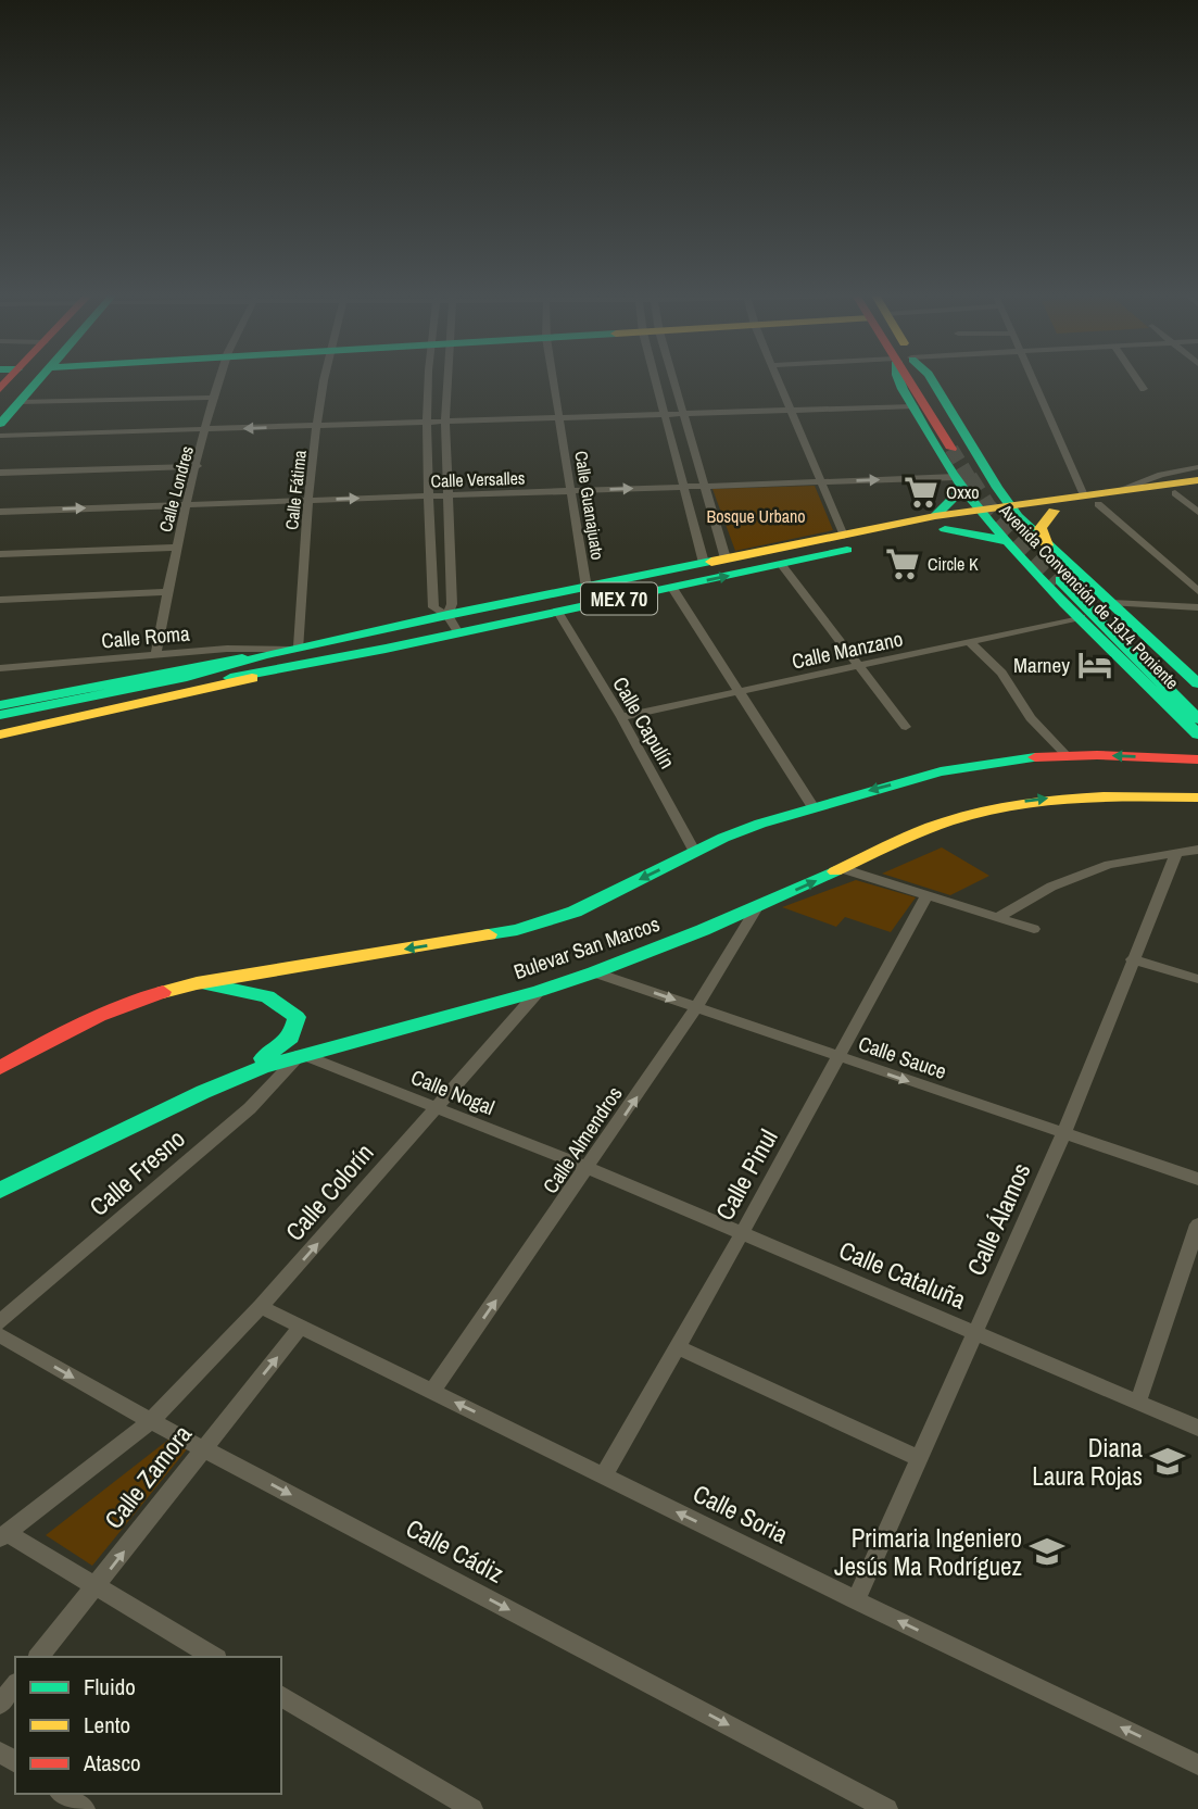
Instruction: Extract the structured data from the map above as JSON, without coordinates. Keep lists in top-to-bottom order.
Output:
{
  "streets": {
    "street": [
      "Calle Versalles",
      "Calle Londres",
      "Calle Fátima",
      "Calle Guanajuato",
      "Avenida Convención de 1914 Poniente",
      "MEX 70",
      "Calle Roma",
      "Calle Manzano",
      "Calle Capulín",
      "Bulevar San Marcos",
      "Calle Sauce",
      "Calle Nogal",
      "Calle Almendros",
      "Calle Fresno",
      "Calle Pinul",
      "Calle Colorín",
      "Calle Álamos",
      "Calle Cataluña",
      "Calle Zamora",
      "Calle Soria",
      "Calle Cádiz"
    ]
  },
  "crossings": [
    ["Calle Versalles", "Calle Londres"],
    ["Calle Versalles", "Calle Fátima"],
    ["Calle Versalles", "Calle Guanajuato"],
    ["Calle Versalles", "Avenida Convención de 1914 Poniente"],
    ["Calle Londres", "Calle Roma"],
    ["Calle Fátima", "MEX 70"],
    ["Calle Fátima", "Calle Roma"],
    ["Calle Guanajuato", "MEX 70"],
    ["Avenida Convención de 1914 Poniente", "MEX 70"],
    ["Avenida Convención de 1914 Poniente", "Calle Manzano"],
    ["MEX 70", "Calle Roma"],
    ["MEX 70", "Calle Capulín"],
    ["Calle Manzano", "Calle Capulín"],
    ["Calle Capulín", "Bulevar San Marcos"],
    ["Bulevar San Marcos", "Calle Sauce"],
    ["Bulevar San Marcos", "Calle Nogal"],
    ["Bulevar San Marcos", "Calle Almendros"],
    ["Bulevar San Marcos", "Calle Fresno"],
    ["Bulevar San Marcos", "Calle Colorín"],
    ["Calle Sauce", "Calle Almendros"],
    ["Calle Sauce", "Calle Pinul"],
    ["Calle Sauce", "Calle Álamos"],
    ["Calle Nogal", "Calle Almendros"],
    ["Calle Nogal", "Calle Fresno"],
    ["Calle Nogal", "Calle Colorín"],
    ["Calle Nogal", "Calle Cataluña"],
    ["Calle Almendros", "Calle Cataluña"],
    ["Calle Almendros", "Calle Soria"],
    ["Calle Pinul", "Calle Cataluña"],
    ["Calle Pinul", "Calle Soria"],
    ["Calle Colorín", "Calle Soria"],
    ["Calle Colorín", "Calle Cádiz"],
    ["Calle Álamos", "Calle Cataluña"],
    ["Calle Álamos", "Calle Soria"],
    ["Calle Zamora", "Calle Soria"],
    ["Calle Zamora", "Calle Cádiz"]
  ],
  "one_way": [
    "Calle Sauce",
    "Calle Almendros",
    "Calle Zamora",
    "Calle Soria",
    "Calle Cádiz"
  ],
  "parks": ["Bosque Urbano"],
  "places": {
    "supermarket": ["Oxxo", "Circle K"],
    "hotel": ["Marney"],
    "school or university": ["Diana Laura Rojas", "Primaria Ingeniero Jesús Ma Rodríguez"]
  },
  "legend": ["Fluido", "Lento", "Atasco"]
}
